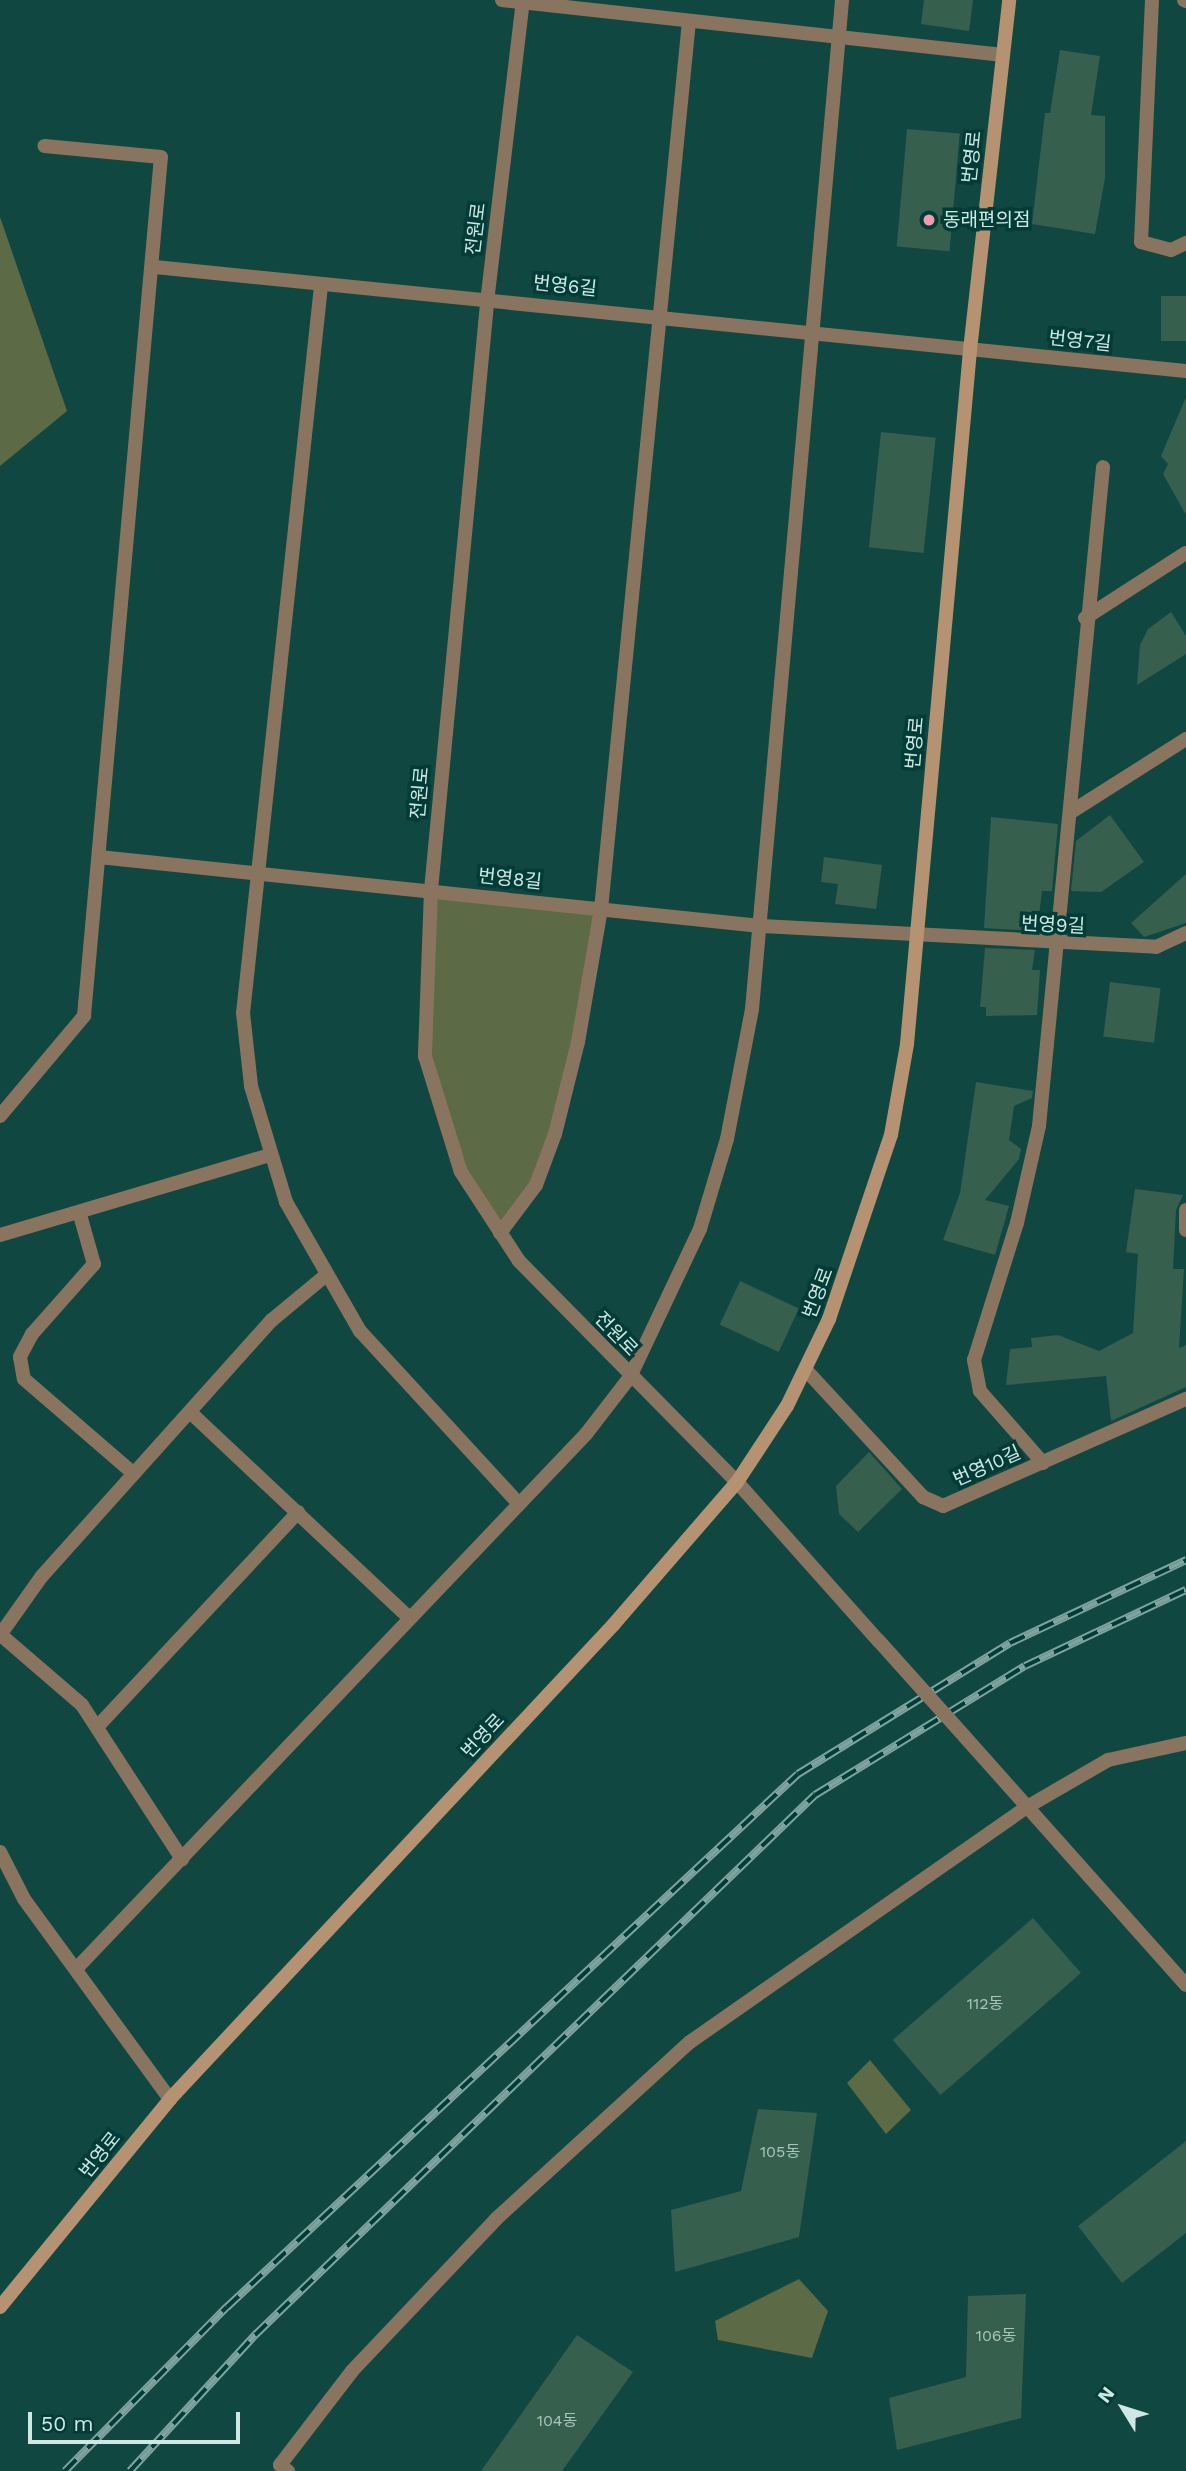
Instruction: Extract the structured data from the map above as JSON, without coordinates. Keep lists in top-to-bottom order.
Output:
{
  "streets": {
    "street": [
      "번영로",
      "전원로",
      "번영6길",
      "번영7길",
      "번영8길",
      "번영9길",
      "번영10길"
    ]
  },
  "crossings": [
    ["번영로", "전원로"],
    ["번영로", "번영6길"],
    ["번영로", "번영7길"],
    ["번영로", "번영8길"],
    ["번영로", "번영9길"],
    ["번영로", "번영10길"],
    ["전원로", "번영6길"],
    ["전원로", "번영8길"],
    ["번영6길", "번영7길"],
    ["번영8길", "번영9길"]
  ],
  "places": ["동래편의점"],
  "house_numbers": [
    "112동",
    "105동",
    "106동",
    "104동"
  ],
  "scale_bar": "50 m",
  "north": "top left"
}
